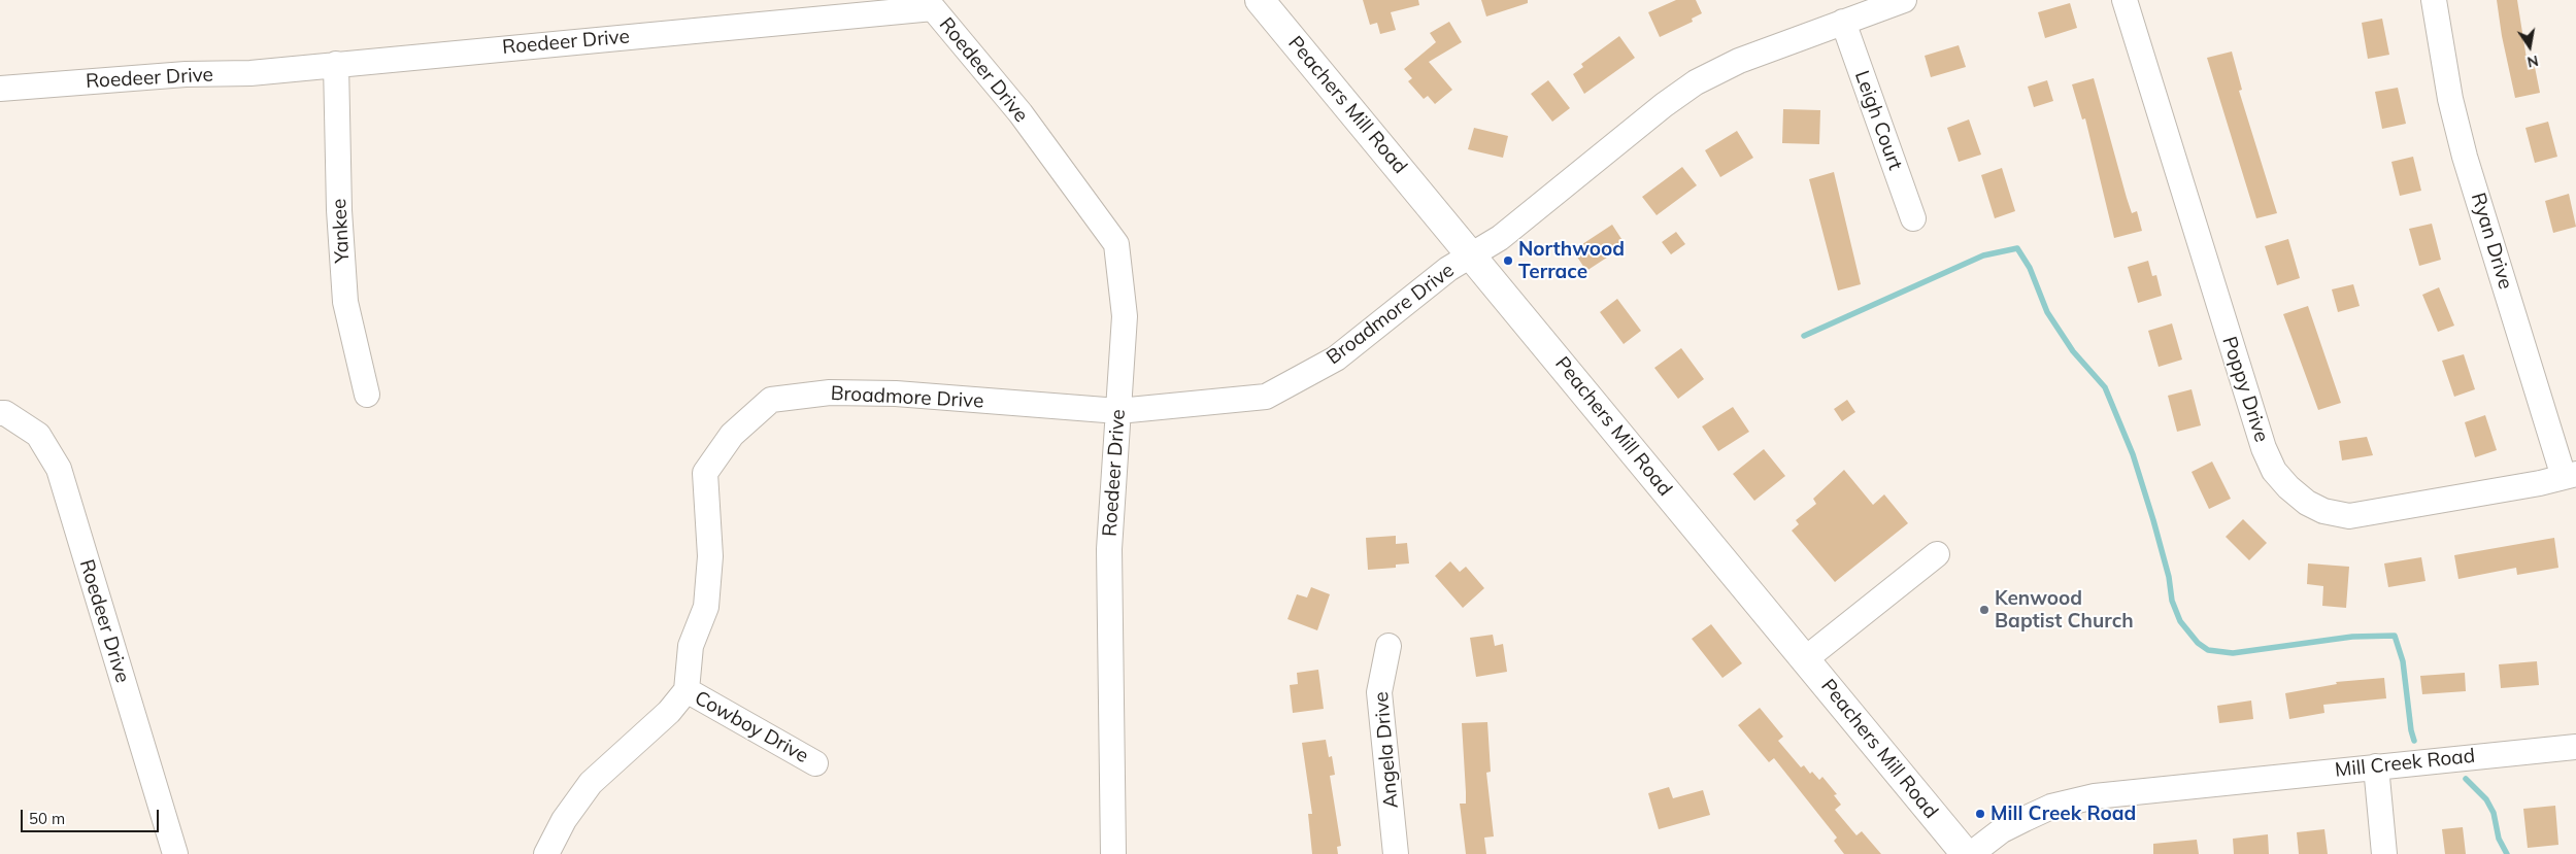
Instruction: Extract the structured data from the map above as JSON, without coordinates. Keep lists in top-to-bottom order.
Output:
{
  "streets": {
    "main road": ["Peachers Mill Road"],
    "street": [
      "Roedeer Drive",
      "Leigh Court",
      "Yankee",
      "Ryan Drive",
      "Broadmore Drive",
      "Poppy Drive",
      "Cowboy Drive",
      "Angela Drive",
      "Mill Creek Road"
    ]
  },
  "crossings": [
    ["Roedeer Drive", "Yankee"],
    ["Roedeer Drive", "Broadmore Drive"],
    ["Peachers Mill Road", "Broadmore Drive"],
    ["Ryan Drive", "Poppy Drive"],
    ["Broadmore Drive", "Cowboy Drive"]
  ],
  "places": ["Northwood Terrace", "Kenwood Baptist Church", "Mill Creek Road"],
  "scale_bar": "50 m",
  "north": "bottom"
}
